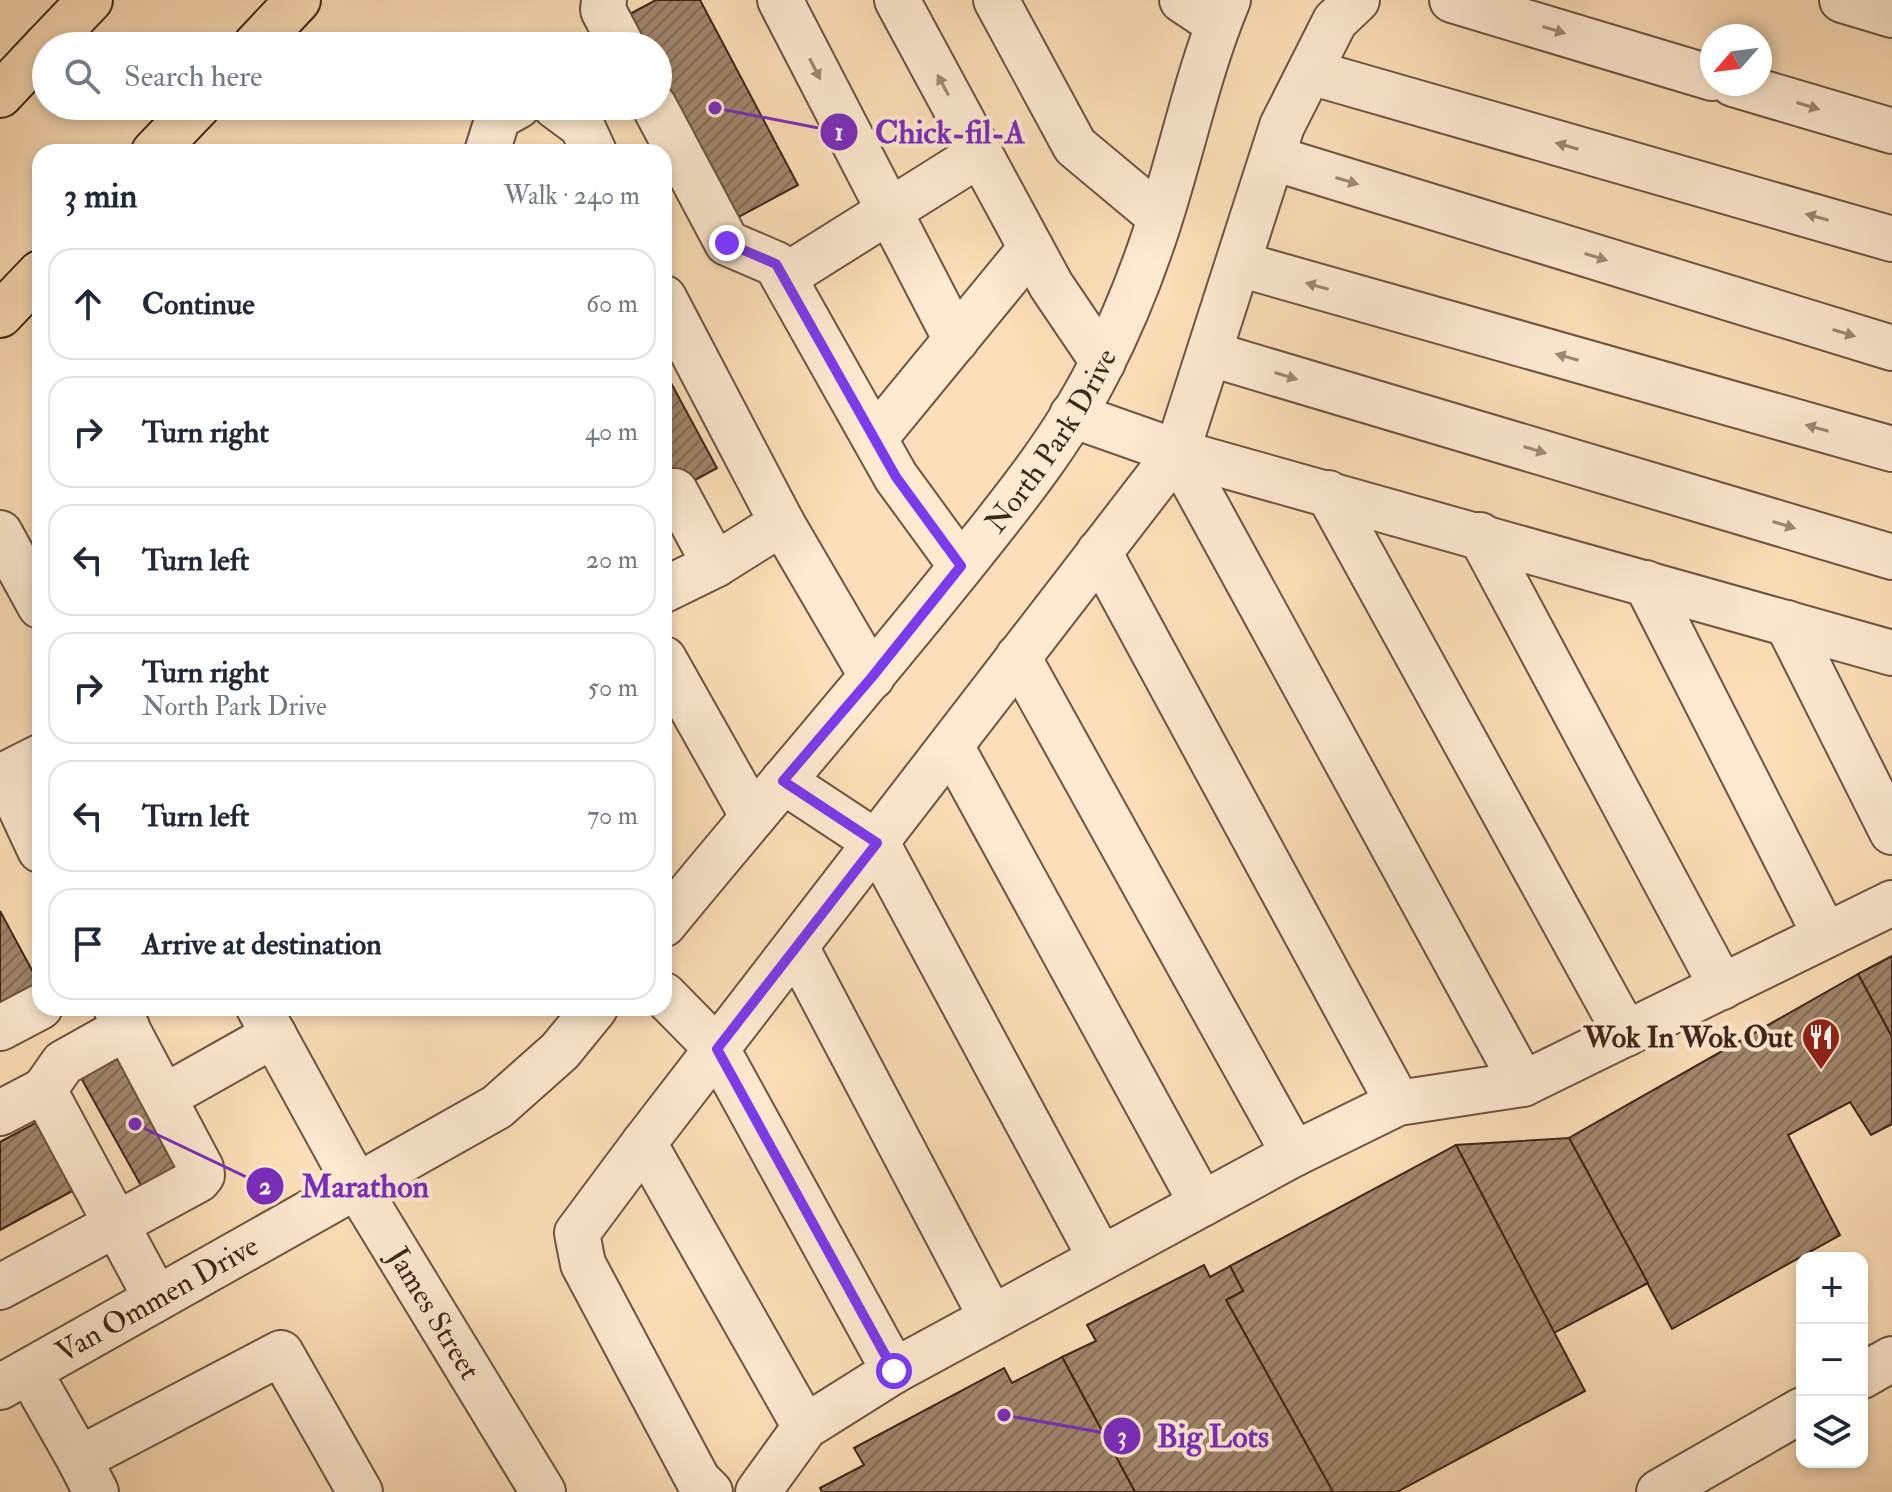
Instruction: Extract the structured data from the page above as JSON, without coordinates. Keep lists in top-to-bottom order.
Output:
{
  "streets": {
    "street": ["North Park Drive", "Van Ommen Drive", "James Street"]
  },
  "crossings": [
    ["Van Ommen Drive", "James Street"]
  ],
  "places": {
    "other": ["Chick-fil-A", "Marathon", "Big Lots"],
    "restaurant": ["Wok In Wok Out"]
  },
  "north": "bottom left",
  "page": {
    "search": "Search here",
    "heading": ["3 min", "Walk · 240 m"],
    "list": [
      ["Continue", "60 m"],
      ["Turn right", "40 m"],
      ["Turn left", "20 m"],
      ["Turn right", "North Park Drive", "50 m"],
      ["Turn left", "70 m"],
      "Arrive at destination"
    ],
    "map_buttons": ["+", "−"]
  }
}
